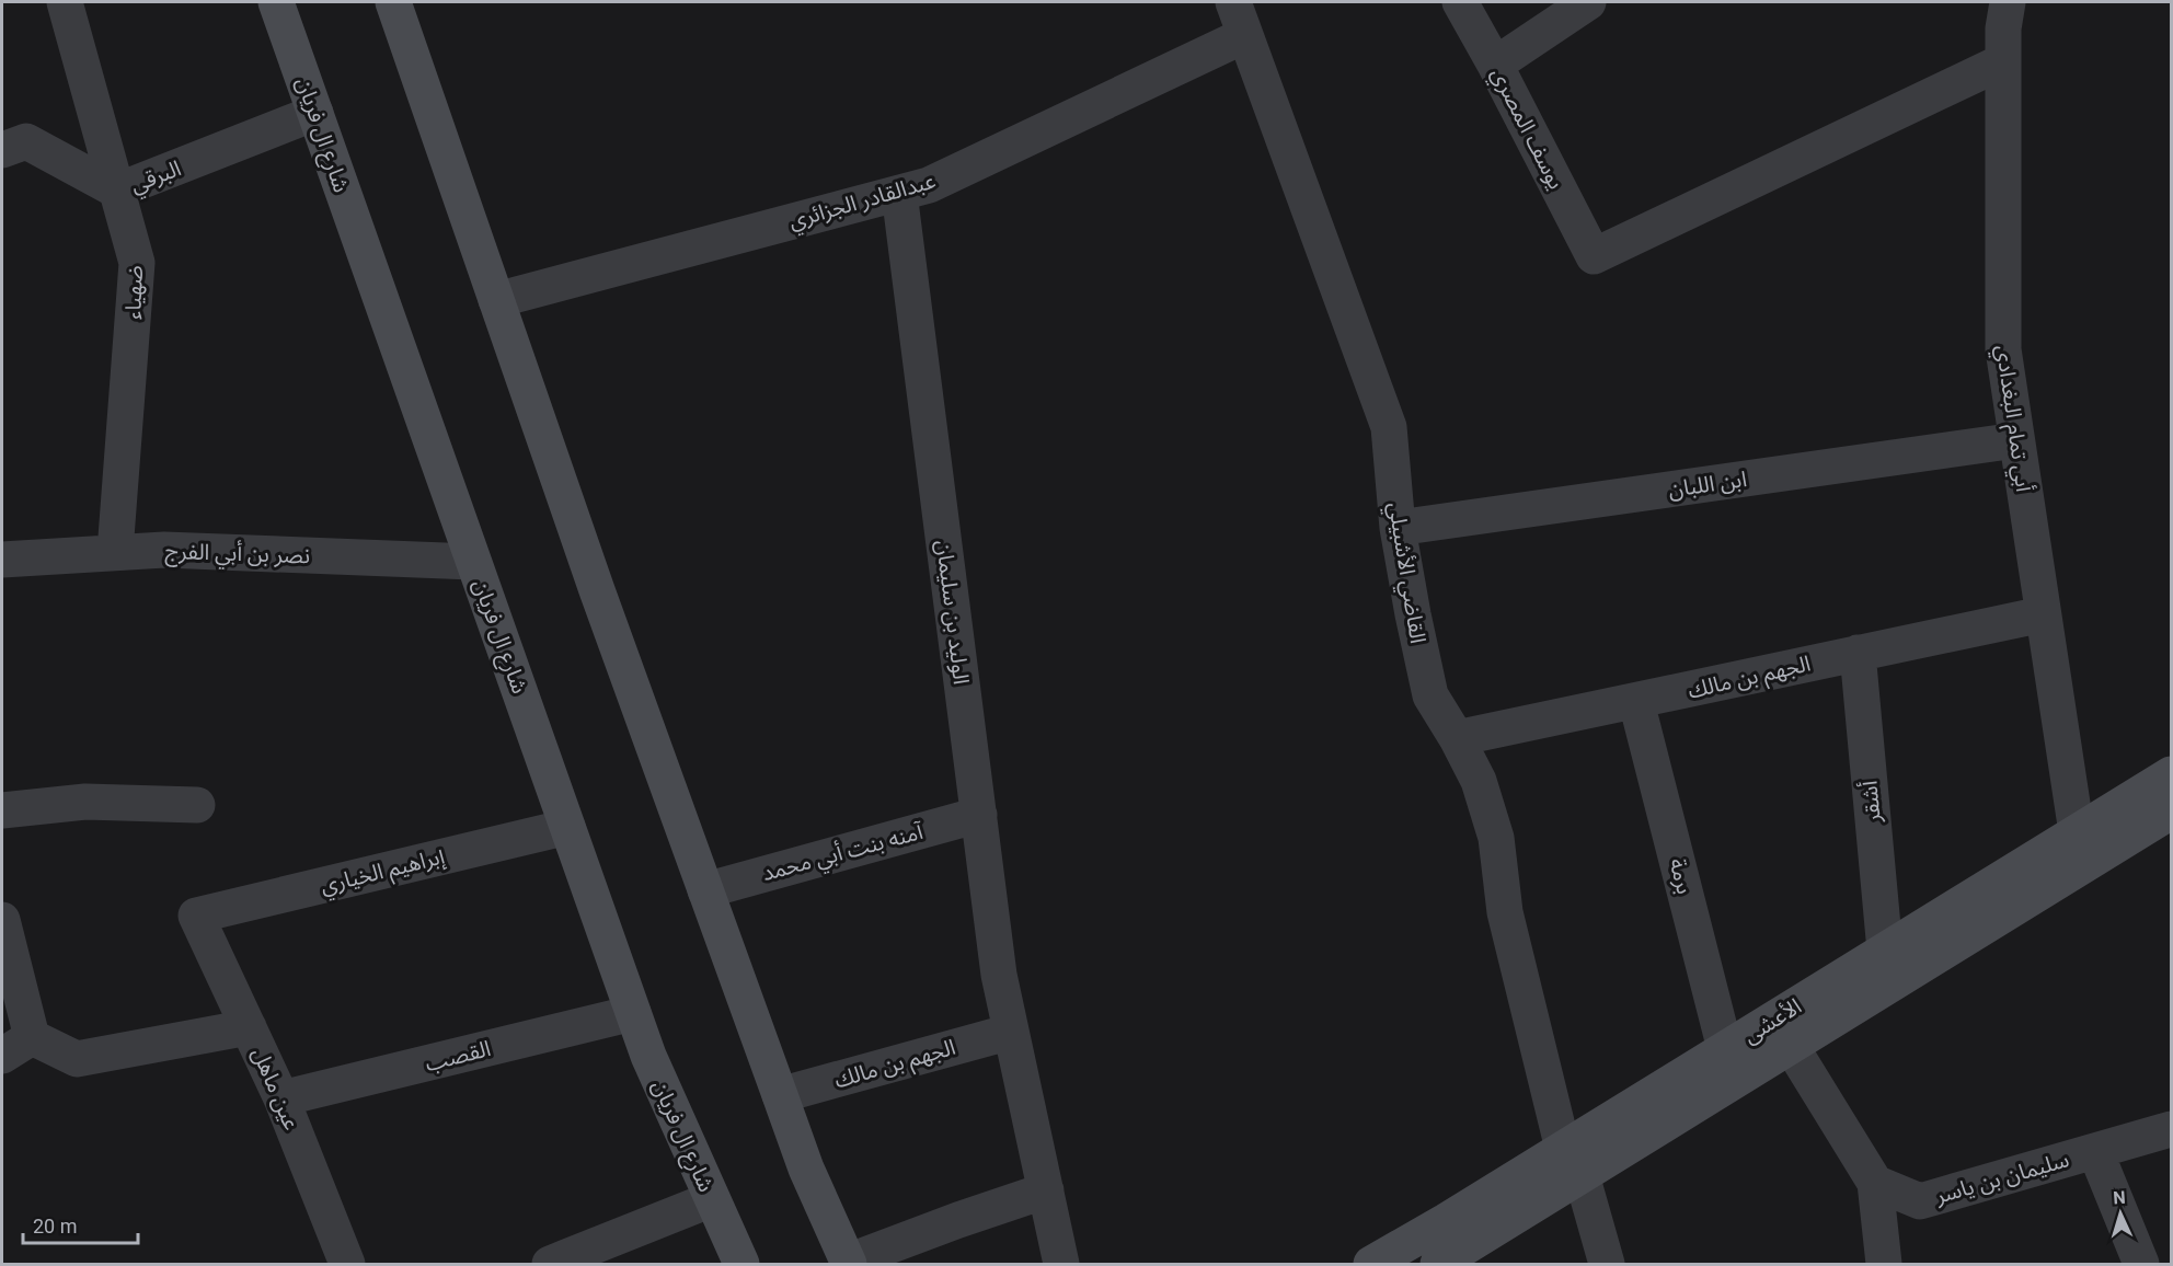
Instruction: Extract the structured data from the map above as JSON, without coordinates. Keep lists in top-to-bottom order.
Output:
{
  "streets": {
    "main road": ["شارع ال فريان", "الأعشى"],
    "street": [
      "يوسف المصري",
      "البرقي",
      "عبدالقادر الجزائري",
      "ضهياء",
      "أبي تمام البغدادي",
      "ابن اللبان",
      "نصر بن أبي الفرج",
      "القاضي الأشبيلي",
      "الوليد بن سليمان",
      "الجهم بن مالك",
      "أشقر",
      "آمنه بنت أبي محمد",
      "إبراهيم الخياري",
      "برمة",
      "القصب",
      "عين ماهل",
      "سليمان بن ياسر"
    ]
  },
  "crossings": [
    ["يوسف المصري", "أبي تمام البغدادي"],
    ["شارع ال فريان", "البرقي"],
    ["شارع ال فريان", "نصر بن أبي الفرج"],
    ["شارع ال فريان", "إبراهيم الخياري"],
    ["شارع ال فريان", "القصب"],
    ["البرقي", "ضهياء"],
    ["عبدالقادر الجزائري", "القاضي الأشبيلي"],
    ["عبدالقادر الجزائري", "الوليد بن سليمان"],
    ["ضهياء", "نصر بن أبي الفرج"],
    ["أبي تمام البغدادي", "ابن اللبان"],
    ["أبي تمام البغدادي", "الجهم بن مالك"],
    ["أبي تمام البغدادي", "الأعشى"],
    ["ابن اللبان", "القاضي الأشبيلي"],
    ["القاضي الأشبيلي", "الجهم بن مالك"],
    ["القاضي الأشبيلي", "الأعشى"],
    ["الوليد بن سليمان", "الجهم بن مالك"],
    ["الوليد بن سليمان", "آمنه بنت أبي محمد"],
    ["الجهم بن مالك", "أشقر"],
    ["الجهم بن مالك", "برمة"],
    ["أشقر", "الأعشى"],
    ["إبراهيم الخياري", "عين ماهل"],
    ["برمة", "الأعشى"],
    ["القصب", "عين ماهل"]
  ],
  "scale_bar": "20 m",
  "north": "top"
}
